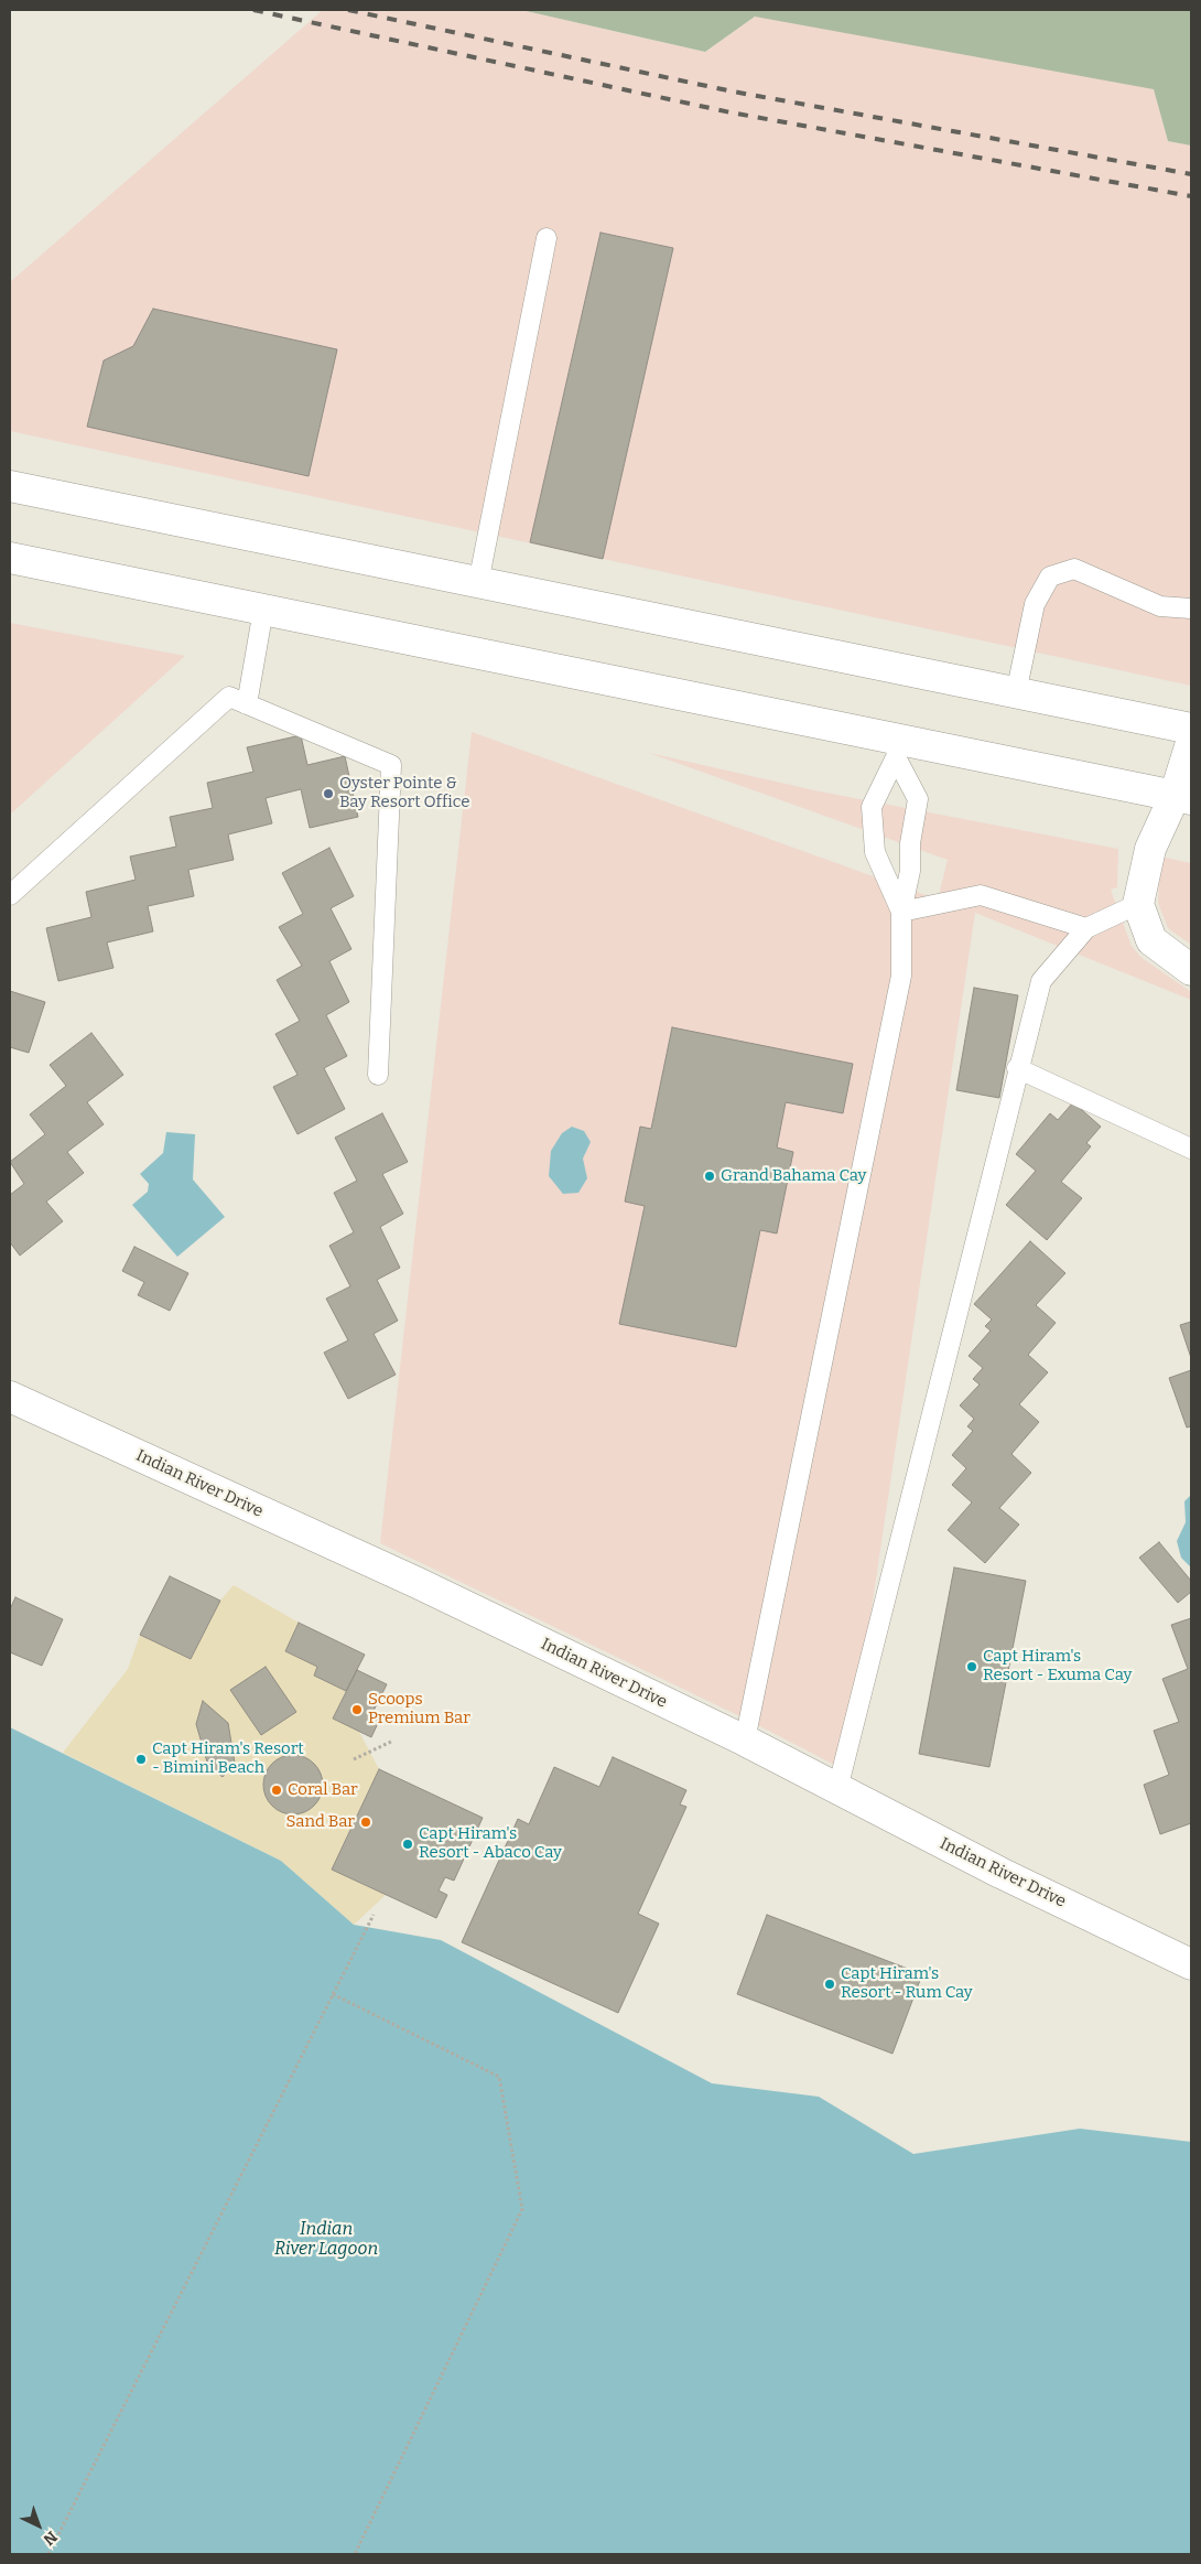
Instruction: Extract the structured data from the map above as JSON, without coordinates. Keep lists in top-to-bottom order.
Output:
{
  "streets": {
    "main road": ["Indian River Drive"]
  },
  "water": ["Indian River Lagoon"],
  "places": [
    "Oyster Pointe & Bay Resort Office",
    "Grand Bahama Cay",
    "Capt Hiram's Resort - Exuma Cay",
    "Scoops Premium Bar",
    "Capt Hiram's Resort - Bimini Beach",
    "Coral Bar",
    "Sand Bar",
    "Capt Hiram's Resort - Abaco Cay",
    "Capt Hiram's Resort - Rum Cay"
  ],
  "north": "bottom right"
}
